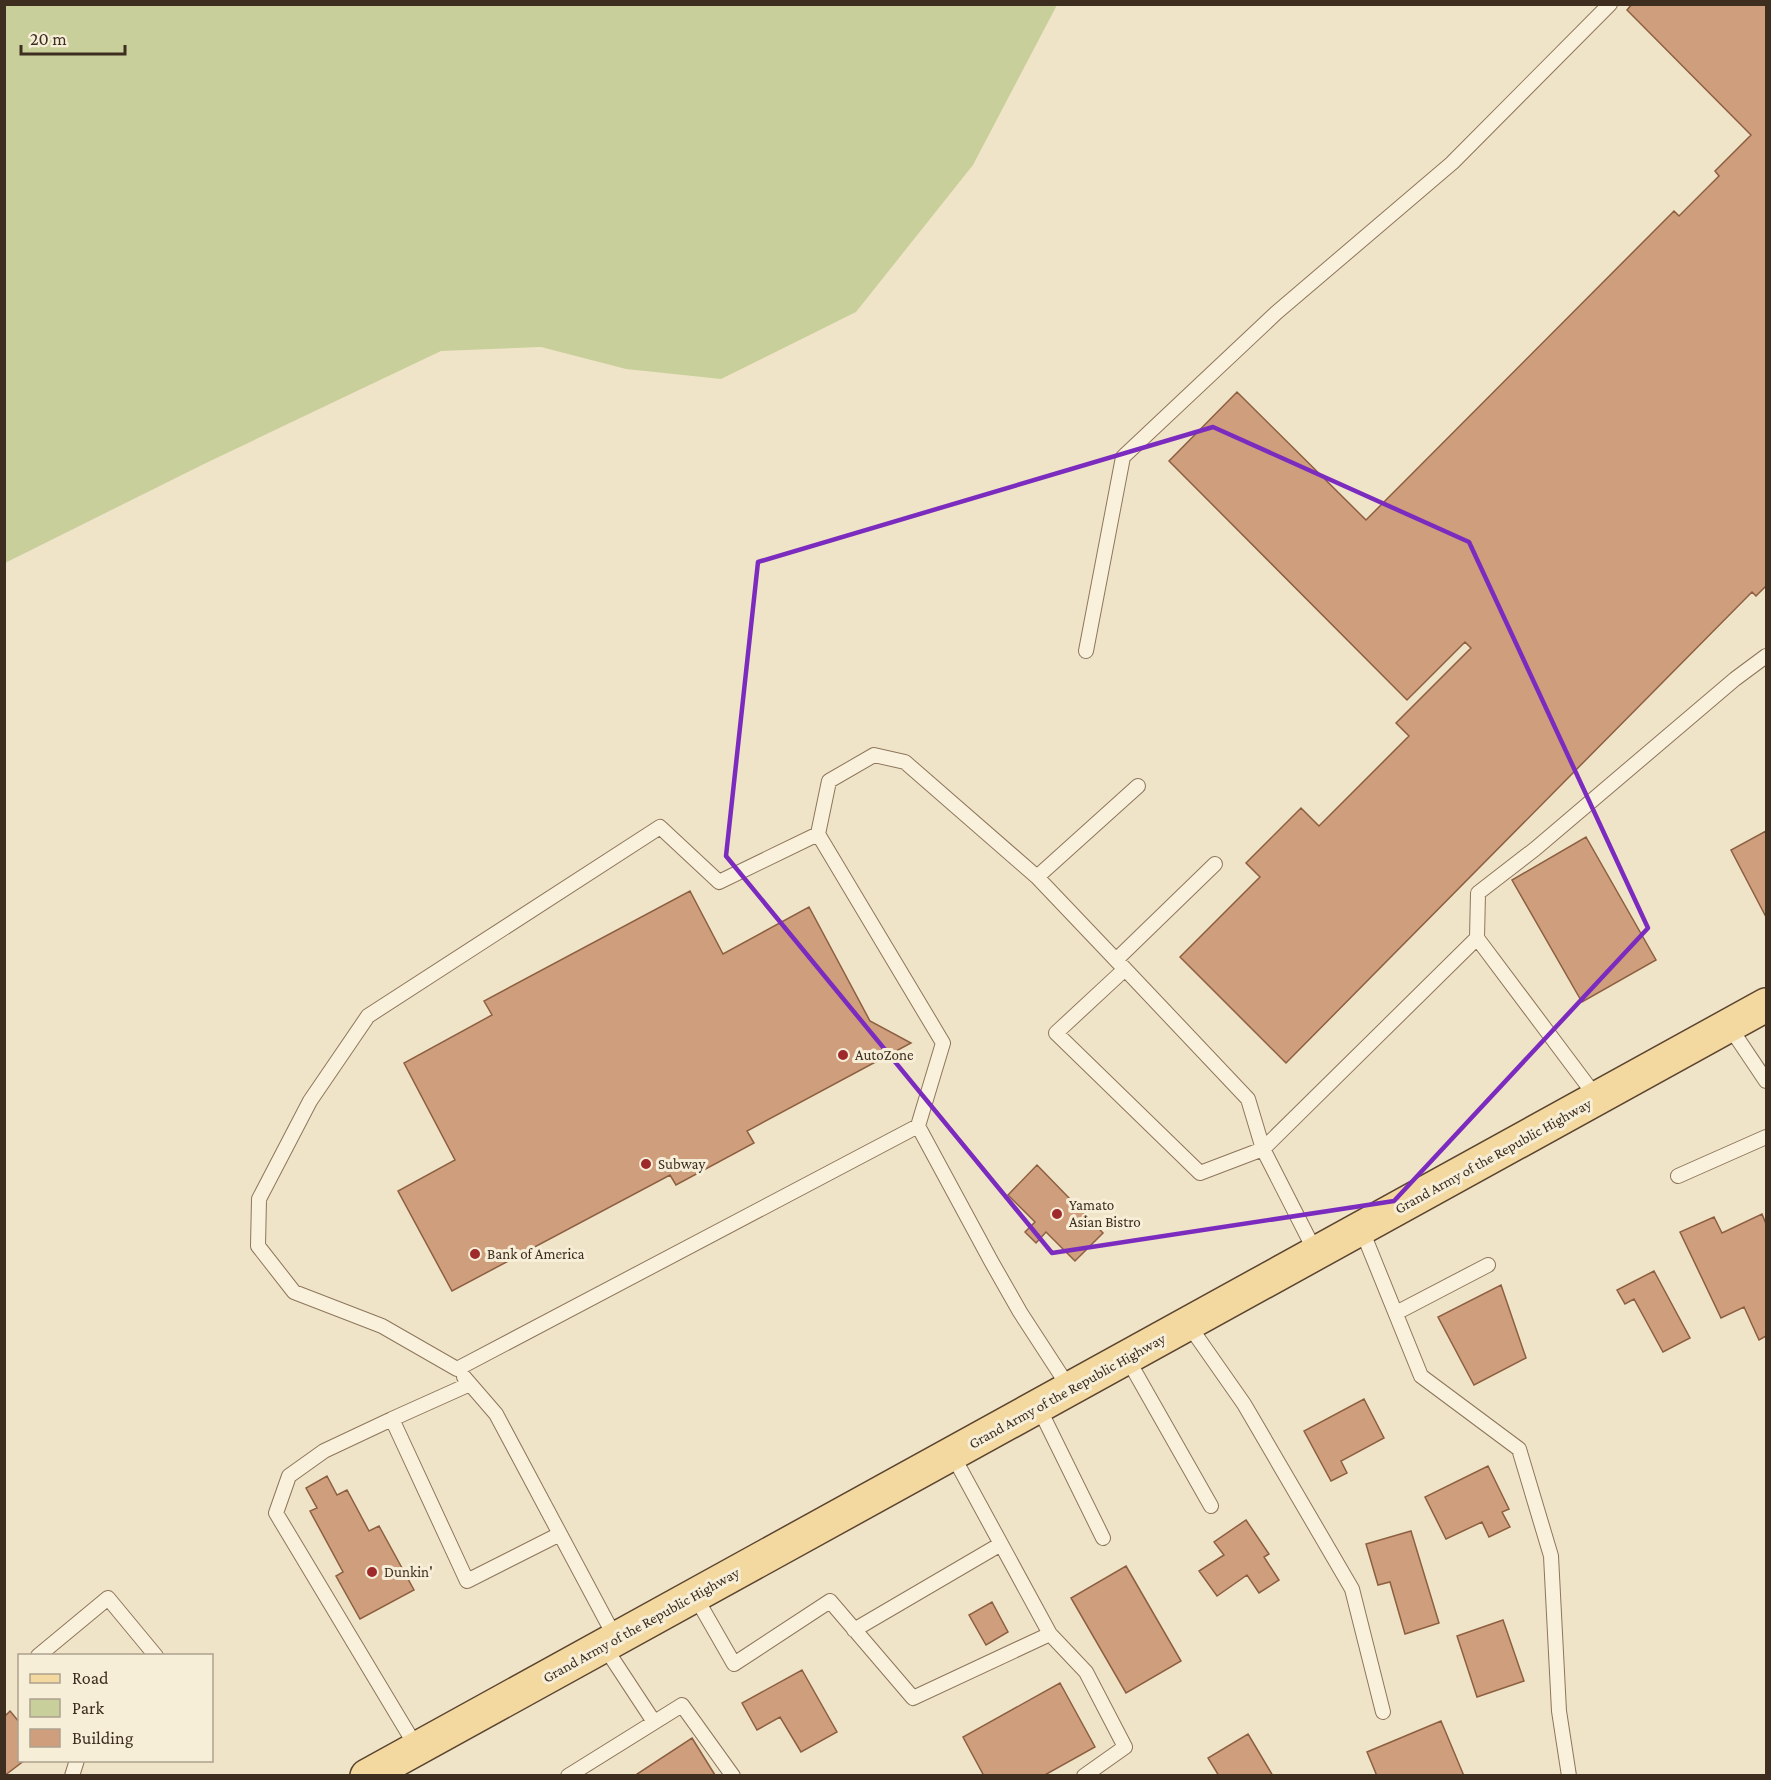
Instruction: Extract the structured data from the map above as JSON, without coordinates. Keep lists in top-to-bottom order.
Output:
{
  "streets": {
    "main road": ["Grand Army of the Republic Highway"]
  },
  "places": [
    "AutoZone",
    "Subway",
    "Yamato Asian Bistro",
    "Bank of America",
    "Dunkin'"
  ],
  "legend": ["Road", "Park", "Building"],
  "scale_bar": "20 m"
}
